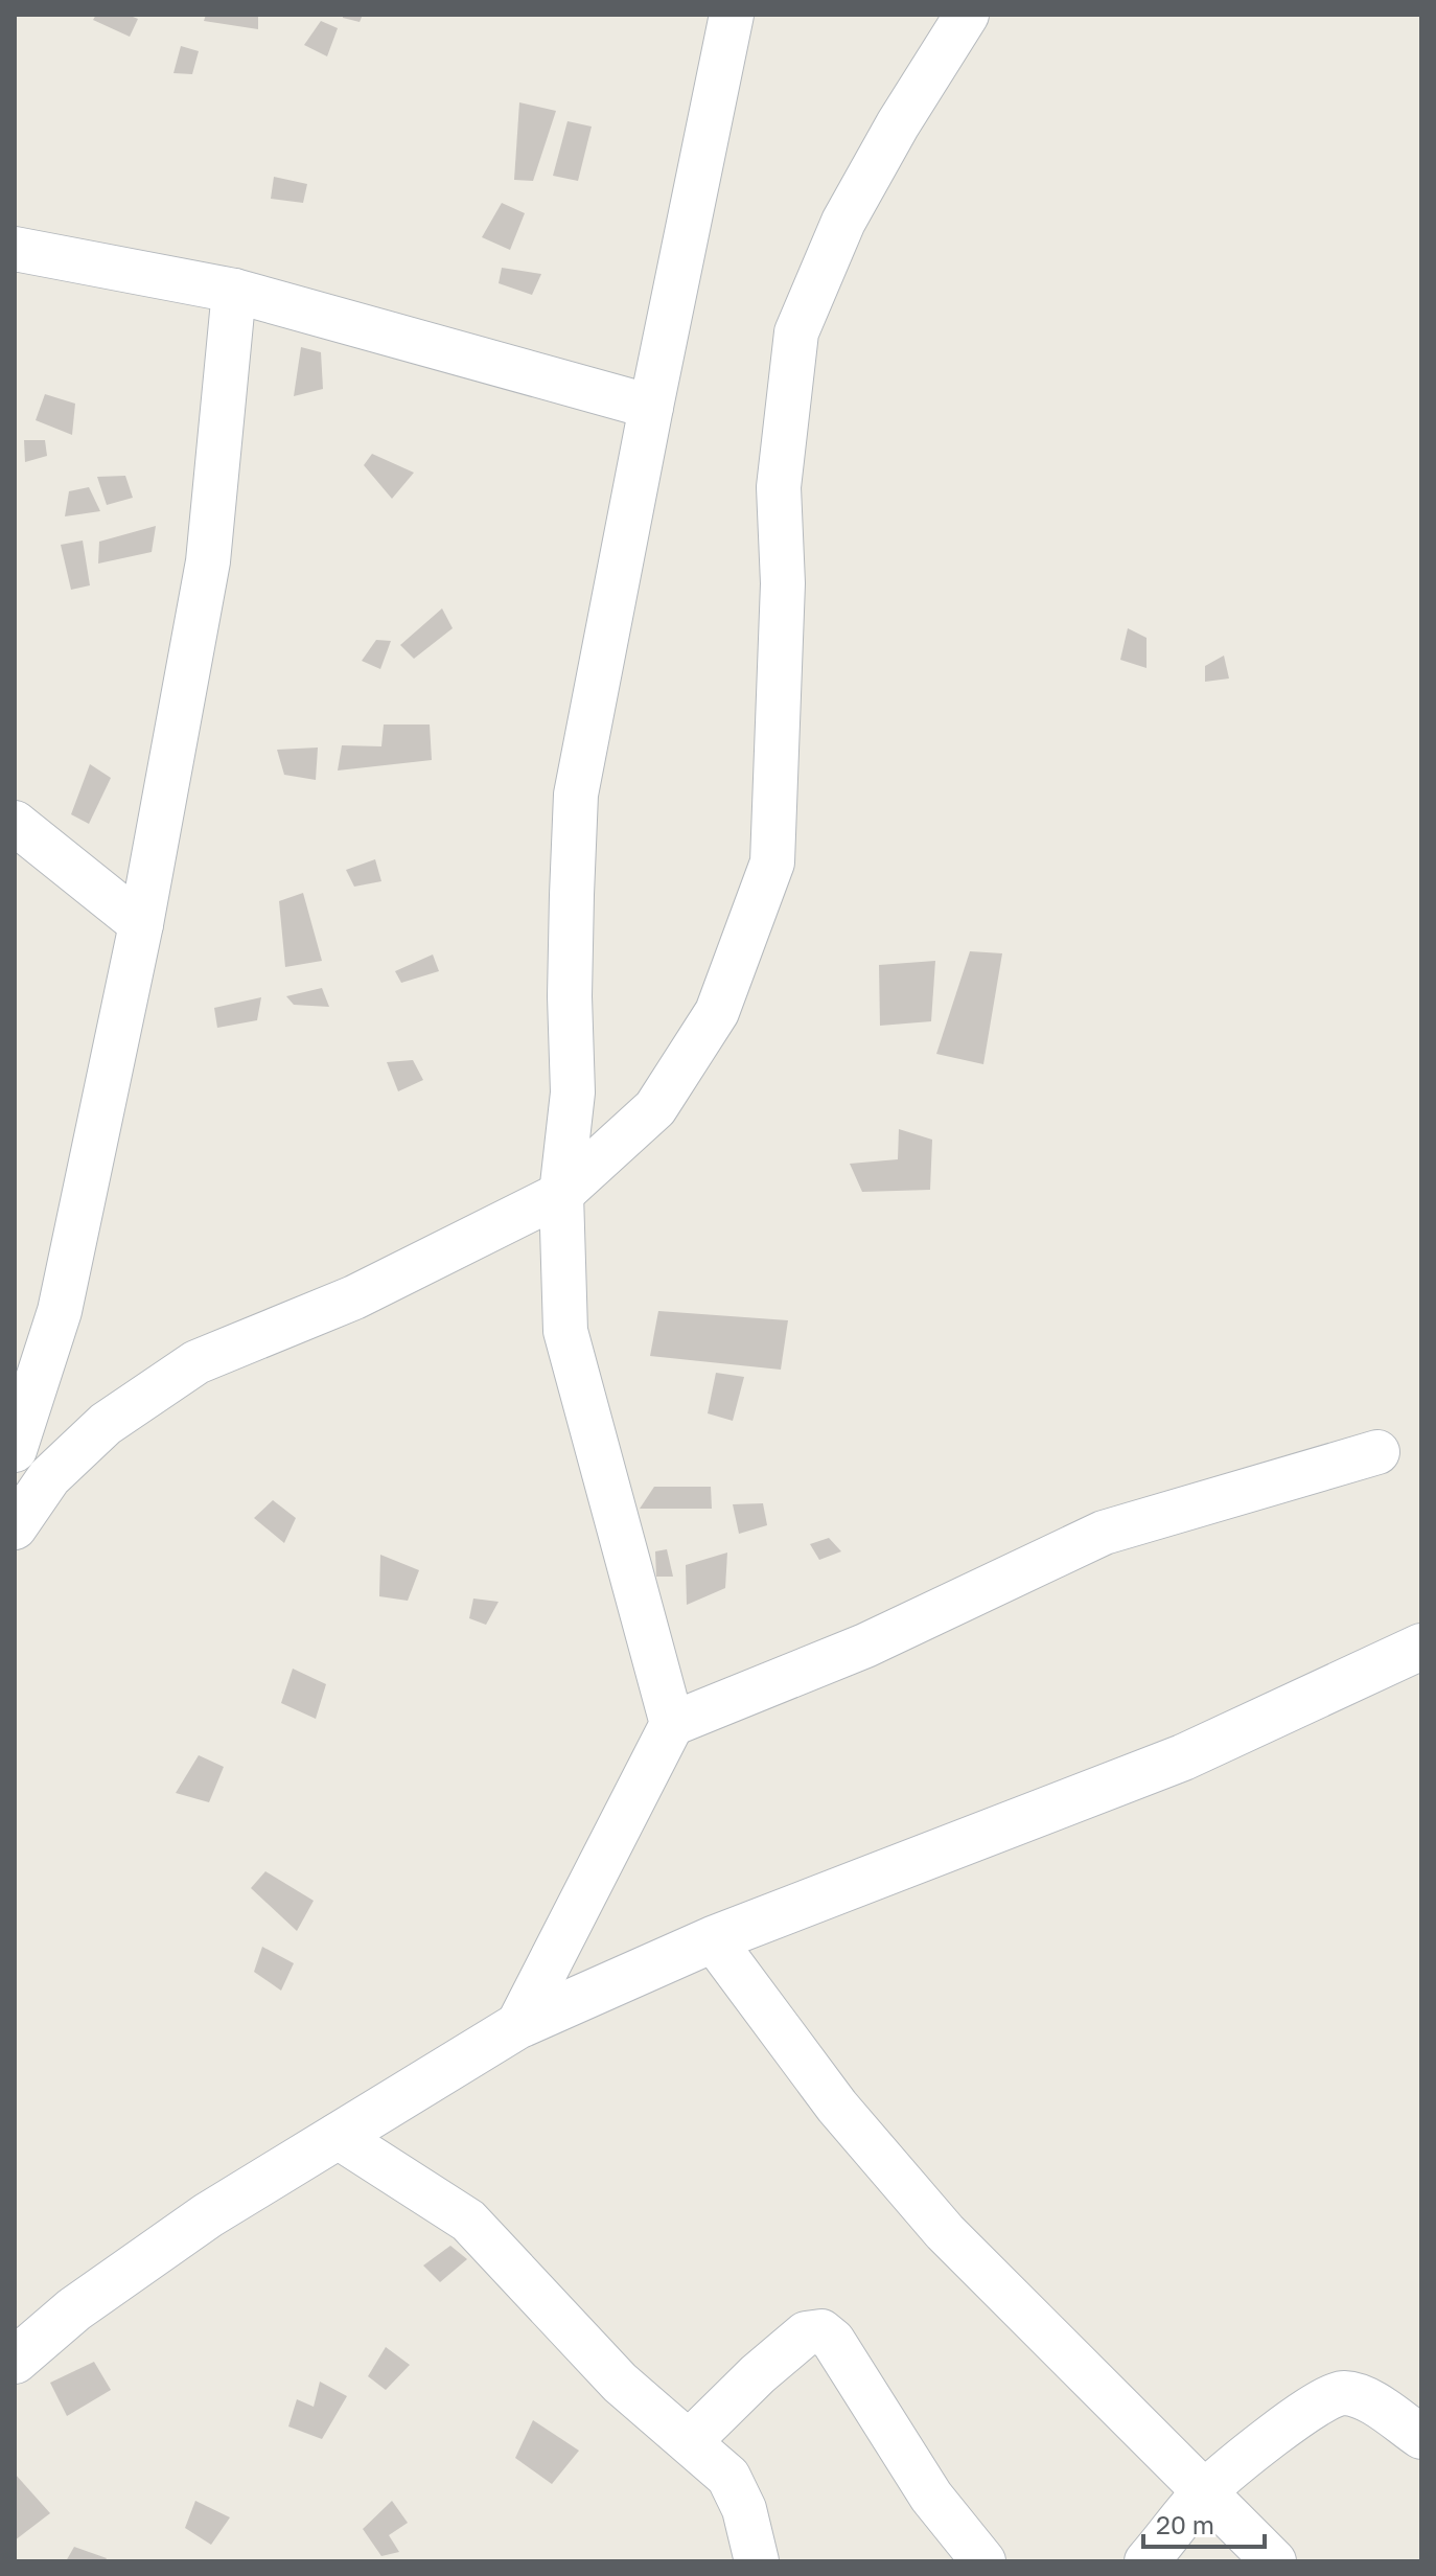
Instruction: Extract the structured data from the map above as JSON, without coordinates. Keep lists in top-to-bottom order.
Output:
{
  "scale_bar": "20 m"
}
